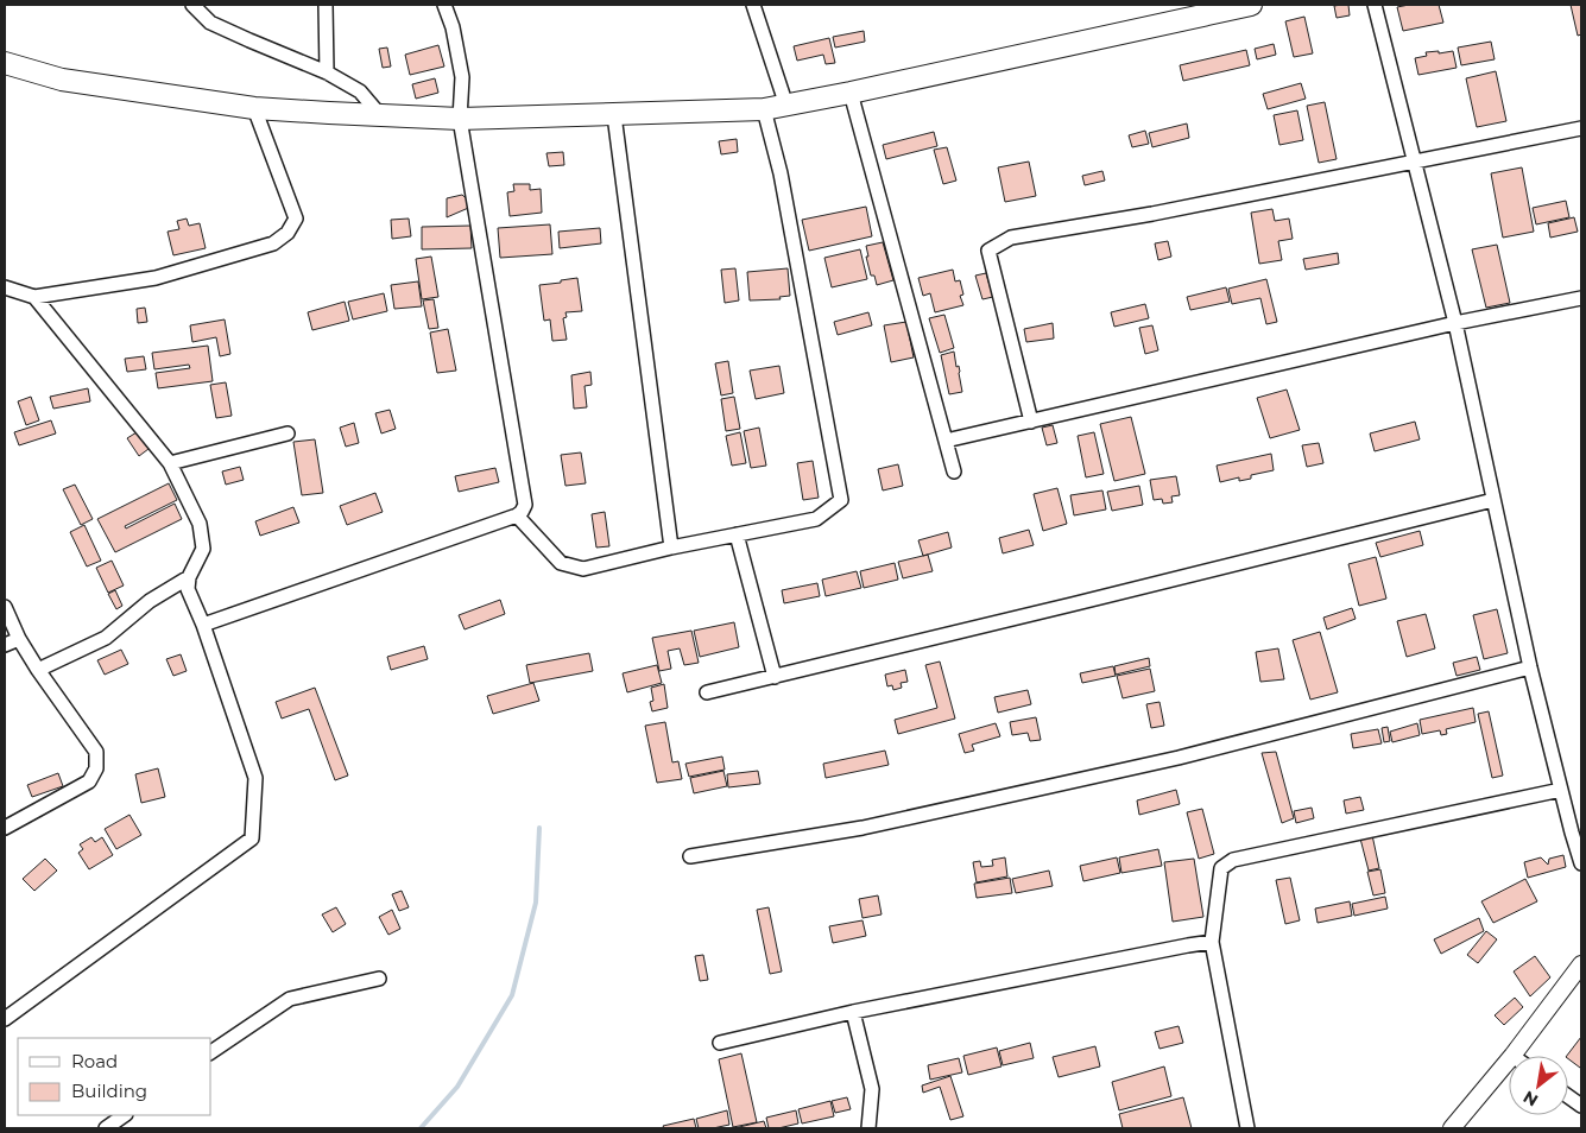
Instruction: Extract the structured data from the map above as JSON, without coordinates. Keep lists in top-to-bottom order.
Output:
{
  "legend": ["Road", "Building"],
  "north": "bottom left"
}
